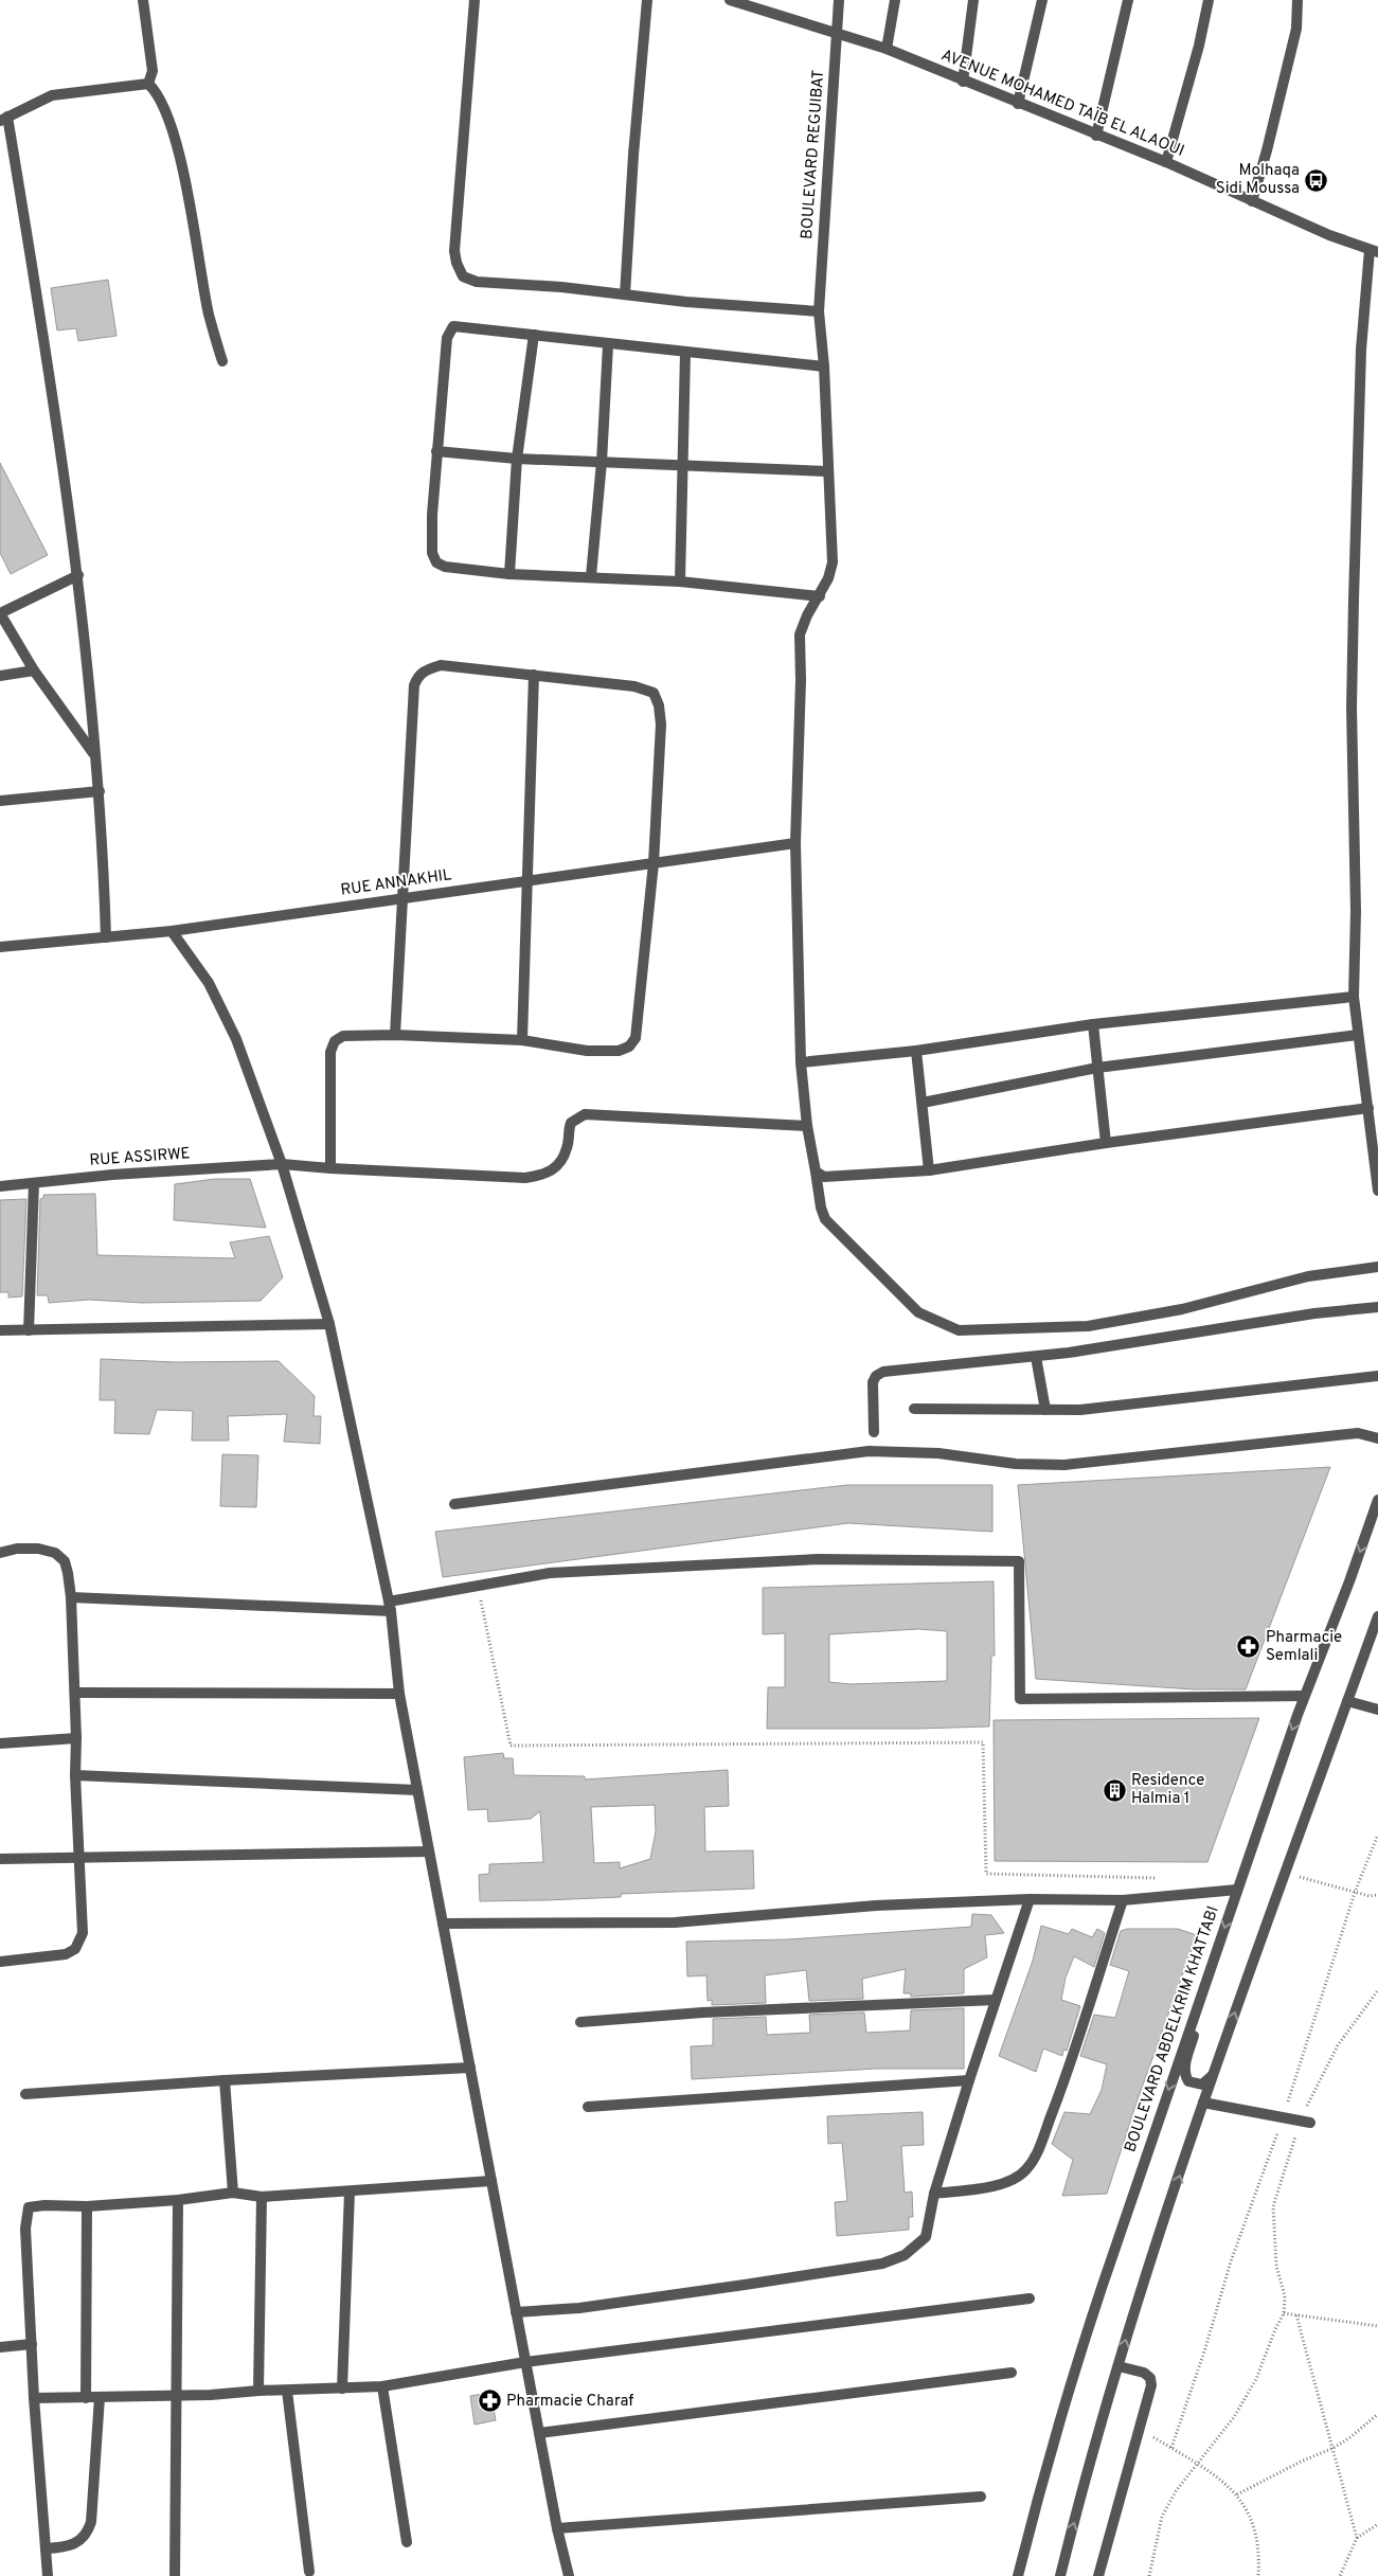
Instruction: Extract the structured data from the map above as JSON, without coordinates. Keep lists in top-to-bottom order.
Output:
{
  "streets": {
    "street": [
      "AVENUE MOHAMED TAÏB EL ALAOUI",
      "BOULEVARD REGUIBAT",
      "RUE ANNAKHIL",
      "RUE ASSIRWE",
      "BOULEVARD ABDELKRIM KHATTABI"
    ]
  },
  "crossings": [
    ["AVENUE MOHAMED TAÏB EL ALAOUI", "BOULEVARD REGUIBAT"],
    ["BOULEVARD REGUIBAT", "RUE ANNAKHIL"],
    ["BOULEVARD REGUIBAT", "RUE ASSIRWE"]
  ],
  "places": {
    "bus stop": ["Molhaqa Sidi Moussa"],
    "pharmacy": ["Pharmacie Semlali", "Pharmacie Charaf"],
    "building": ["Residence Halmia 1"]
  }
}
